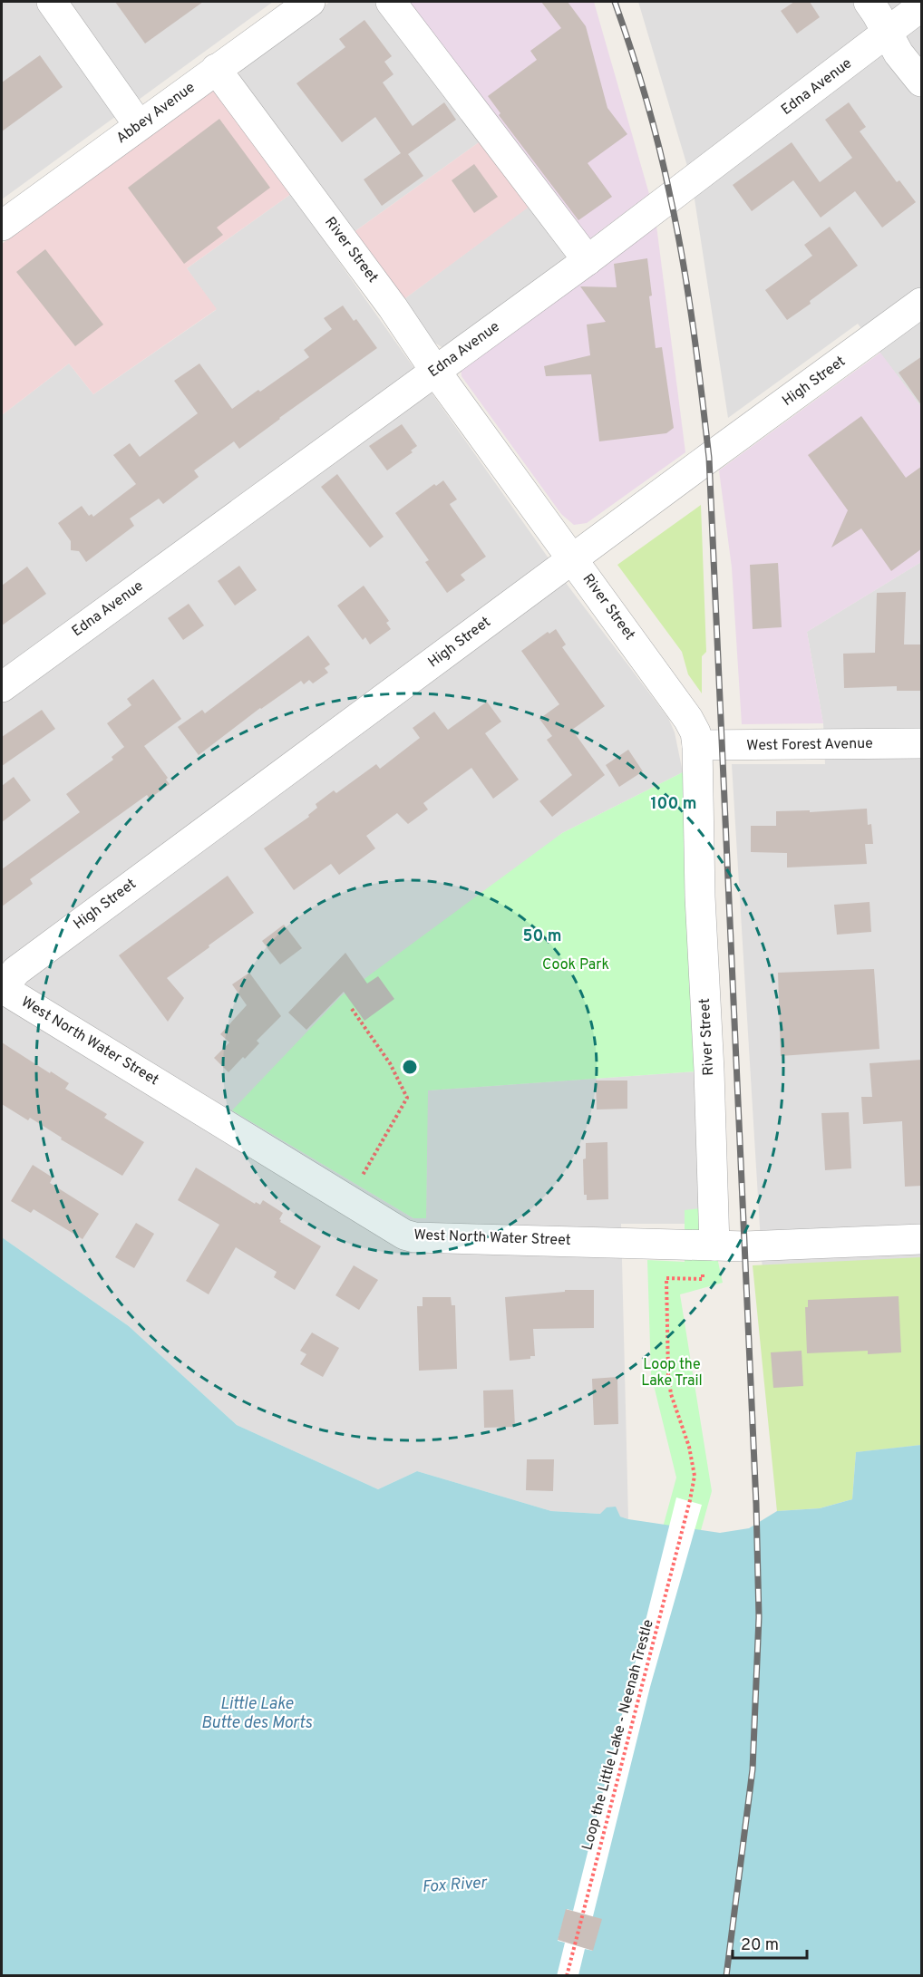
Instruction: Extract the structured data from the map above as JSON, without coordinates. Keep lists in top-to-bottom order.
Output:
{
  "streets": {
    "street": [
      "Edna Avenue",
      "Abbey Avenue",
      "River Street",
      "High Street",
      "West Forest Avenue",
      "West North Water Street"
    ],
    "path": ["Loop the Little Lake - Neenah Trestle"]
  },
  "crossings": [
    ["Edna Avenue", "River Street"],
    ["Abbey Avenue", "River Street"],
    ["River Street", "High Street"],
    ["River Street", "West Forest Avenue"],
    ["River Street", "West North Water Street"],
    ["High Street", "West North Water Street"]
  ],
  "water": ["Little Lake Butte des Morts", "Fox River"],
  "parks": ["Cook Park", "Loop the Lake Trail"],
  "scale_bar": "20 m",
  "rings": ["100 m", "50 m"]
}
